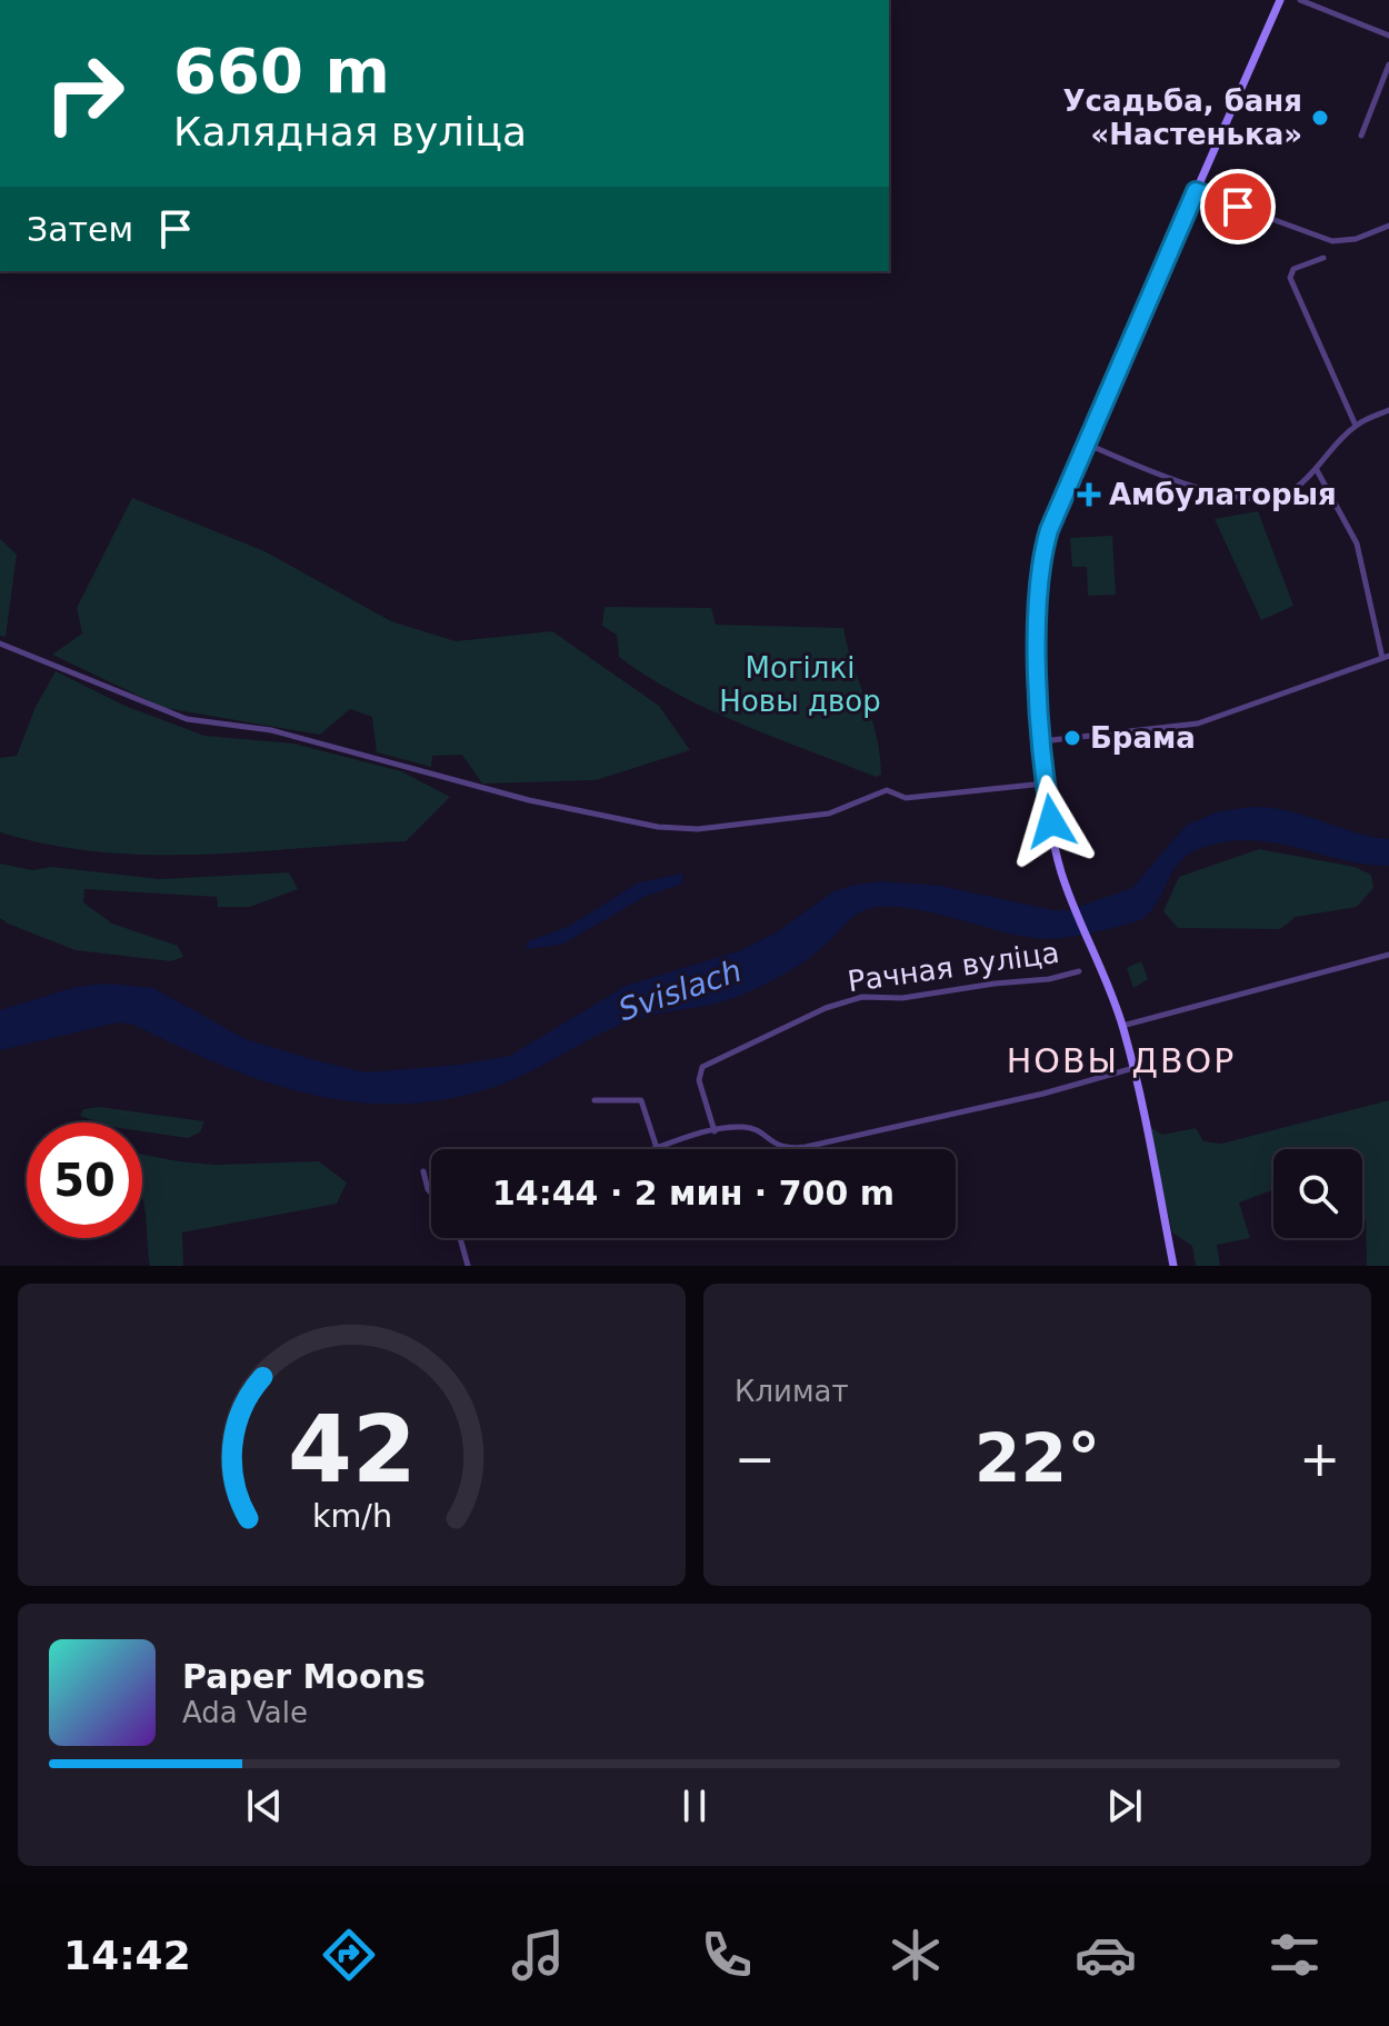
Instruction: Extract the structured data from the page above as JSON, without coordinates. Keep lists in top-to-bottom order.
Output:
{
  "streets": {
    "street": ["Рачная вуліца"]
  },
  "districts": ["НОВЫ ДВОР"],
  "water": ["Svislach"],
  "parks": ["Могілкі Новы двор"],
  "places": {
    "other": ["Усадьба, баня «Настенька»", "Брама"],
    "health": ["Амбулаторыя"]
  },
  "page": {
    "turn": ["660 m", "Калядная вуліца"],
    "then": "Затем",
    "limit": "50",
    "trip": "14:44 · 2 мин · 700 m",
    "tile": "Климат",
    "heat": ["−", "22°", "+"],
    "song": ["Paper Moons", "Ada Vale"],
    "tabs": "14:42",
    "gauge": ["42", "km/h"]
  }
}
